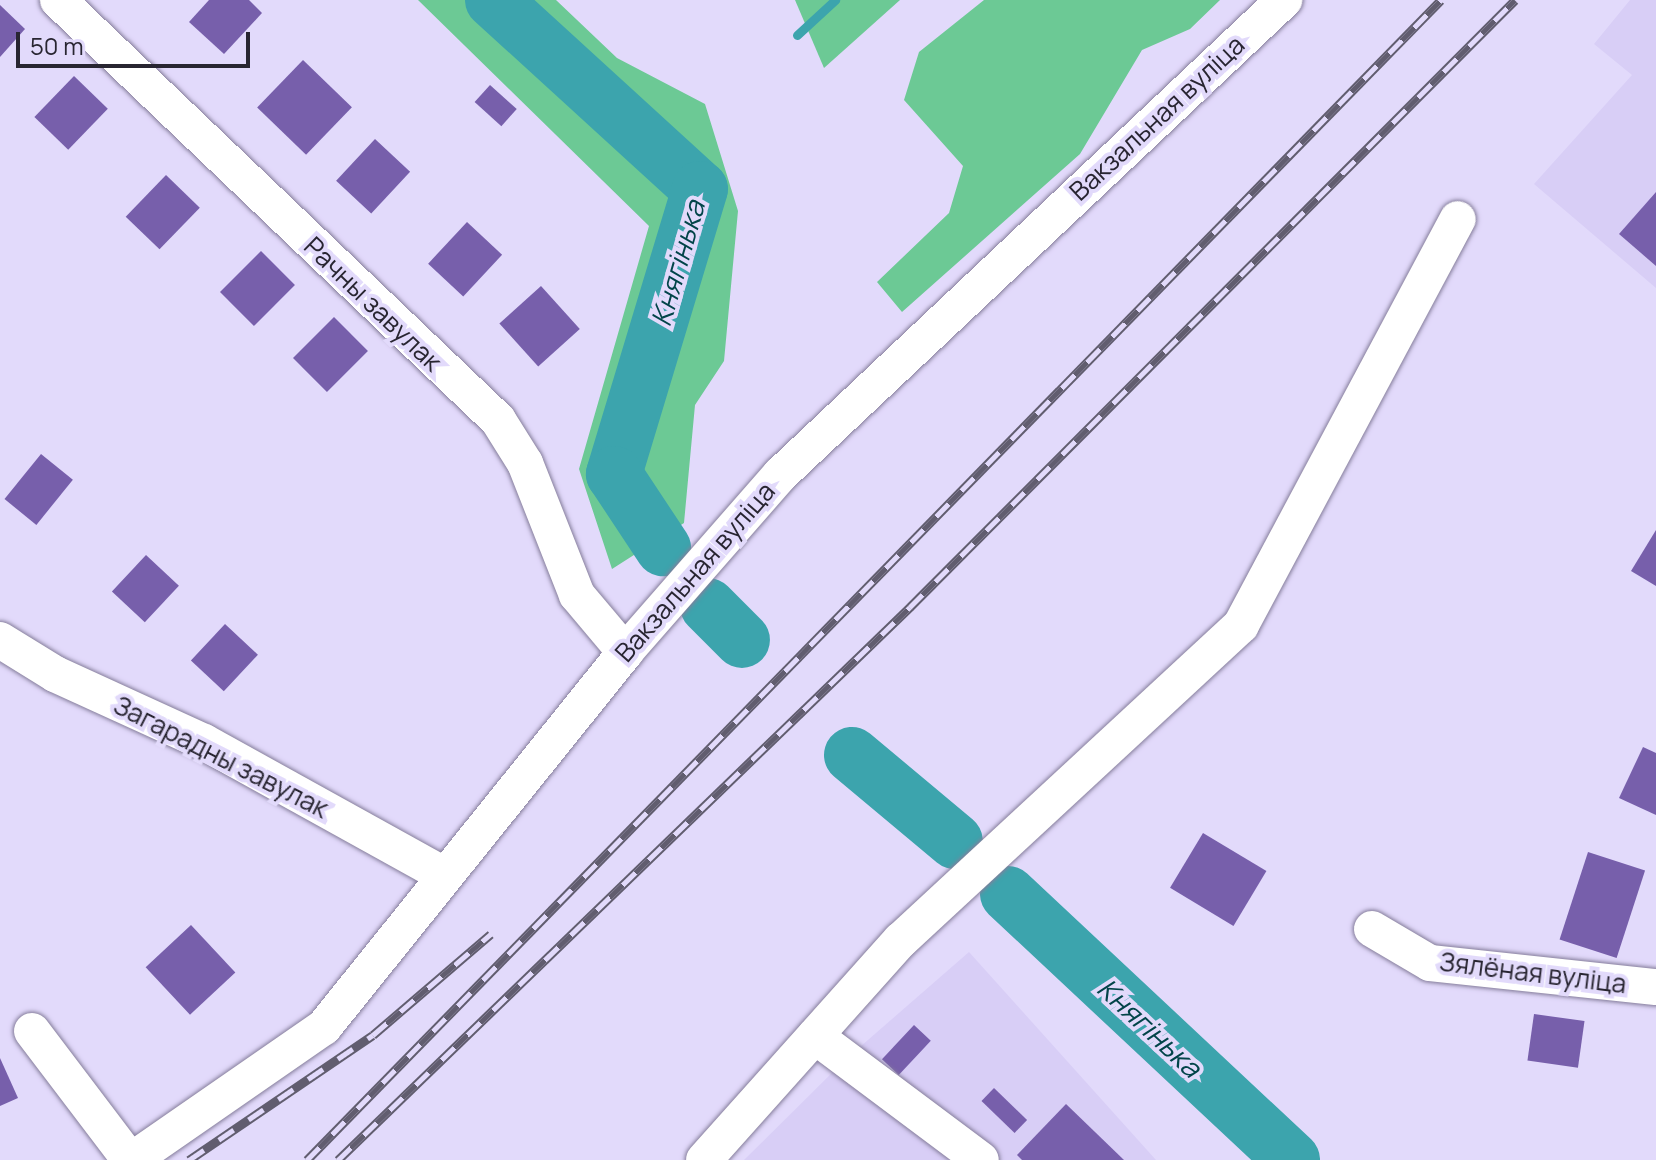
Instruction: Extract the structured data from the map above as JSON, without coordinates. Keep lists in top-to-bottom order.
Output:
{
  "streets": {
    "street": [
      "Вакзальная вуліца",
      "Рачны завулак",
      "Загарадны завулак",
      "Зялёная вуліца"
    ]
  },
  "crossings": [
    ["Вакзальная вуліца", "Рачны завулак"],
    ["Вакзальная вуліца", "Загарадны завулак"]
  ],
  "water": ["Княгінька"],
  "scale_bar": "50 m"
}
